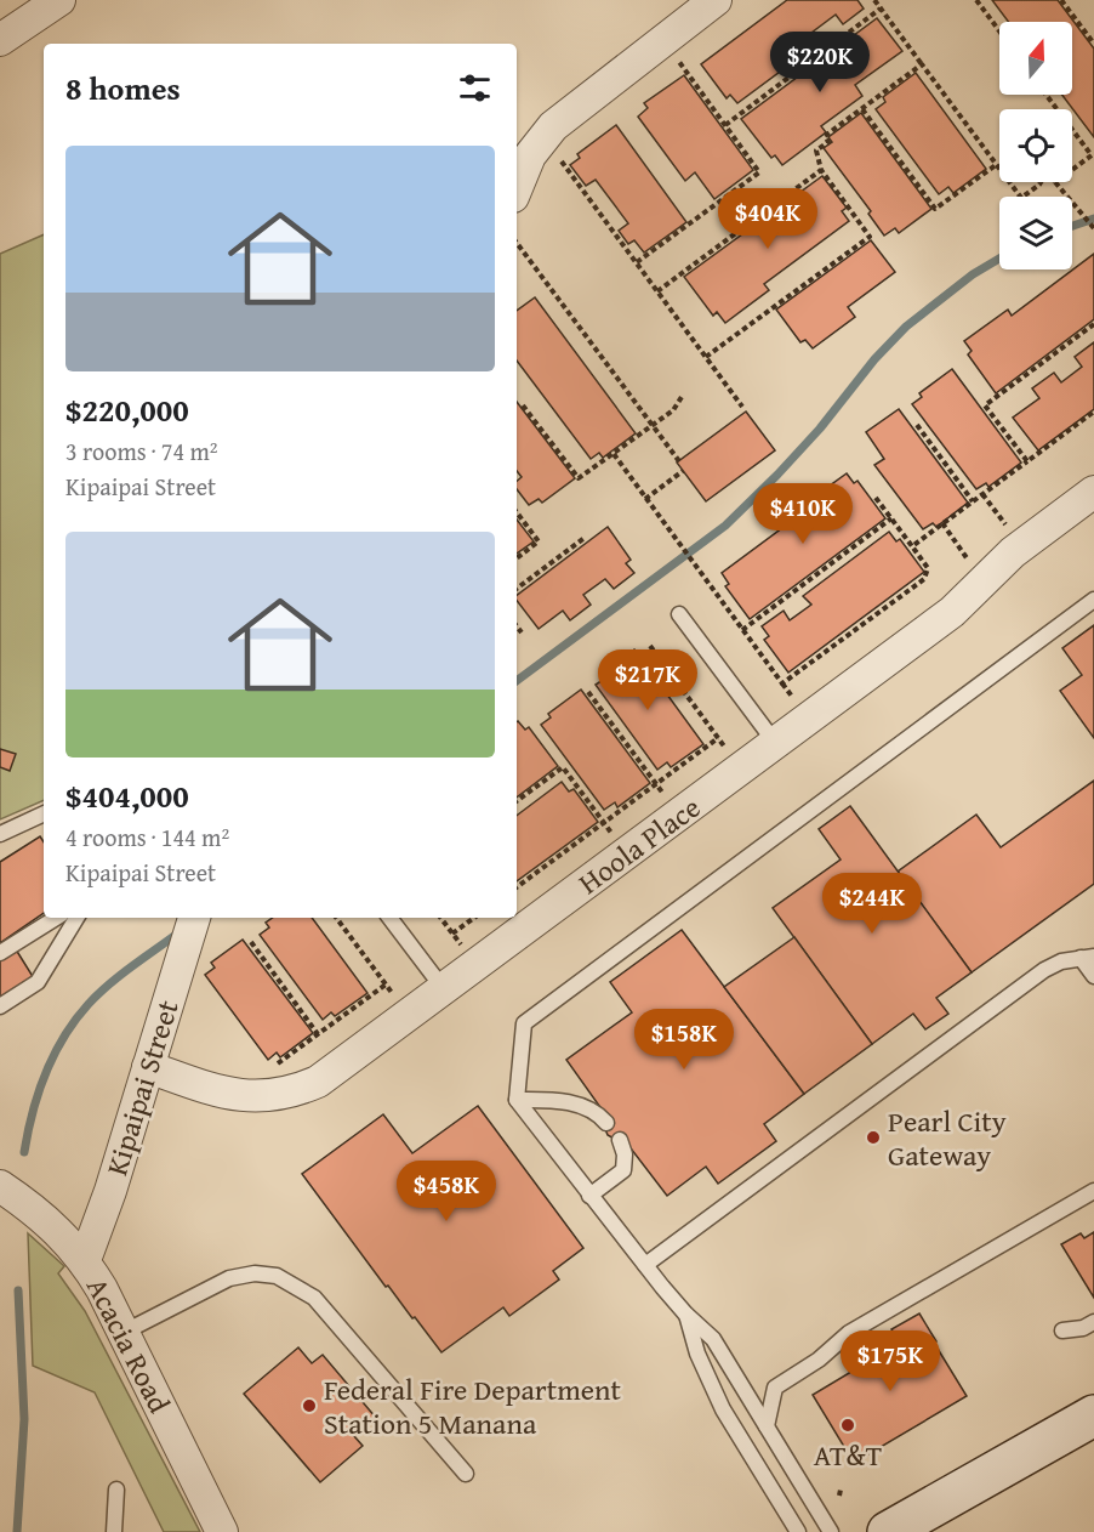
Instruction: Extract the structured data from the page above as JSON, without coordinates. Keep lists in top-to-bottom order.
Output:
{
  "streets": {
    "street": ["Hoola Place", "Kipaipai Street", "Acacia Road"]
  },
  "crossings": [
    ["Hoola Place", "Kipaipai Street"],
    ["Kipaipai Street", "Acacia Road"]
  ],
  "places": ["Pearl City Gateway", "Federal Fire Department Station 5 Manana", "AT&T"],
  "north": "top",
  "page": {
    "price": [
      "$220K",
      "$404K",
      "$410K",
      "$217K",
      "$244K",
      "$158K",
      "$458K",
      "$175K"
    ],
    "heading": "8 homes",
    "list": [
      {
        "name": "$220,000",
        "note": "3 rooms · 74 m² · Kipaipai Street"
      },
      {
        "name": "$404,000",
        "note": "4 rooms · 144 m² · Kipaipai Street"
      }
    ]
  }
}
